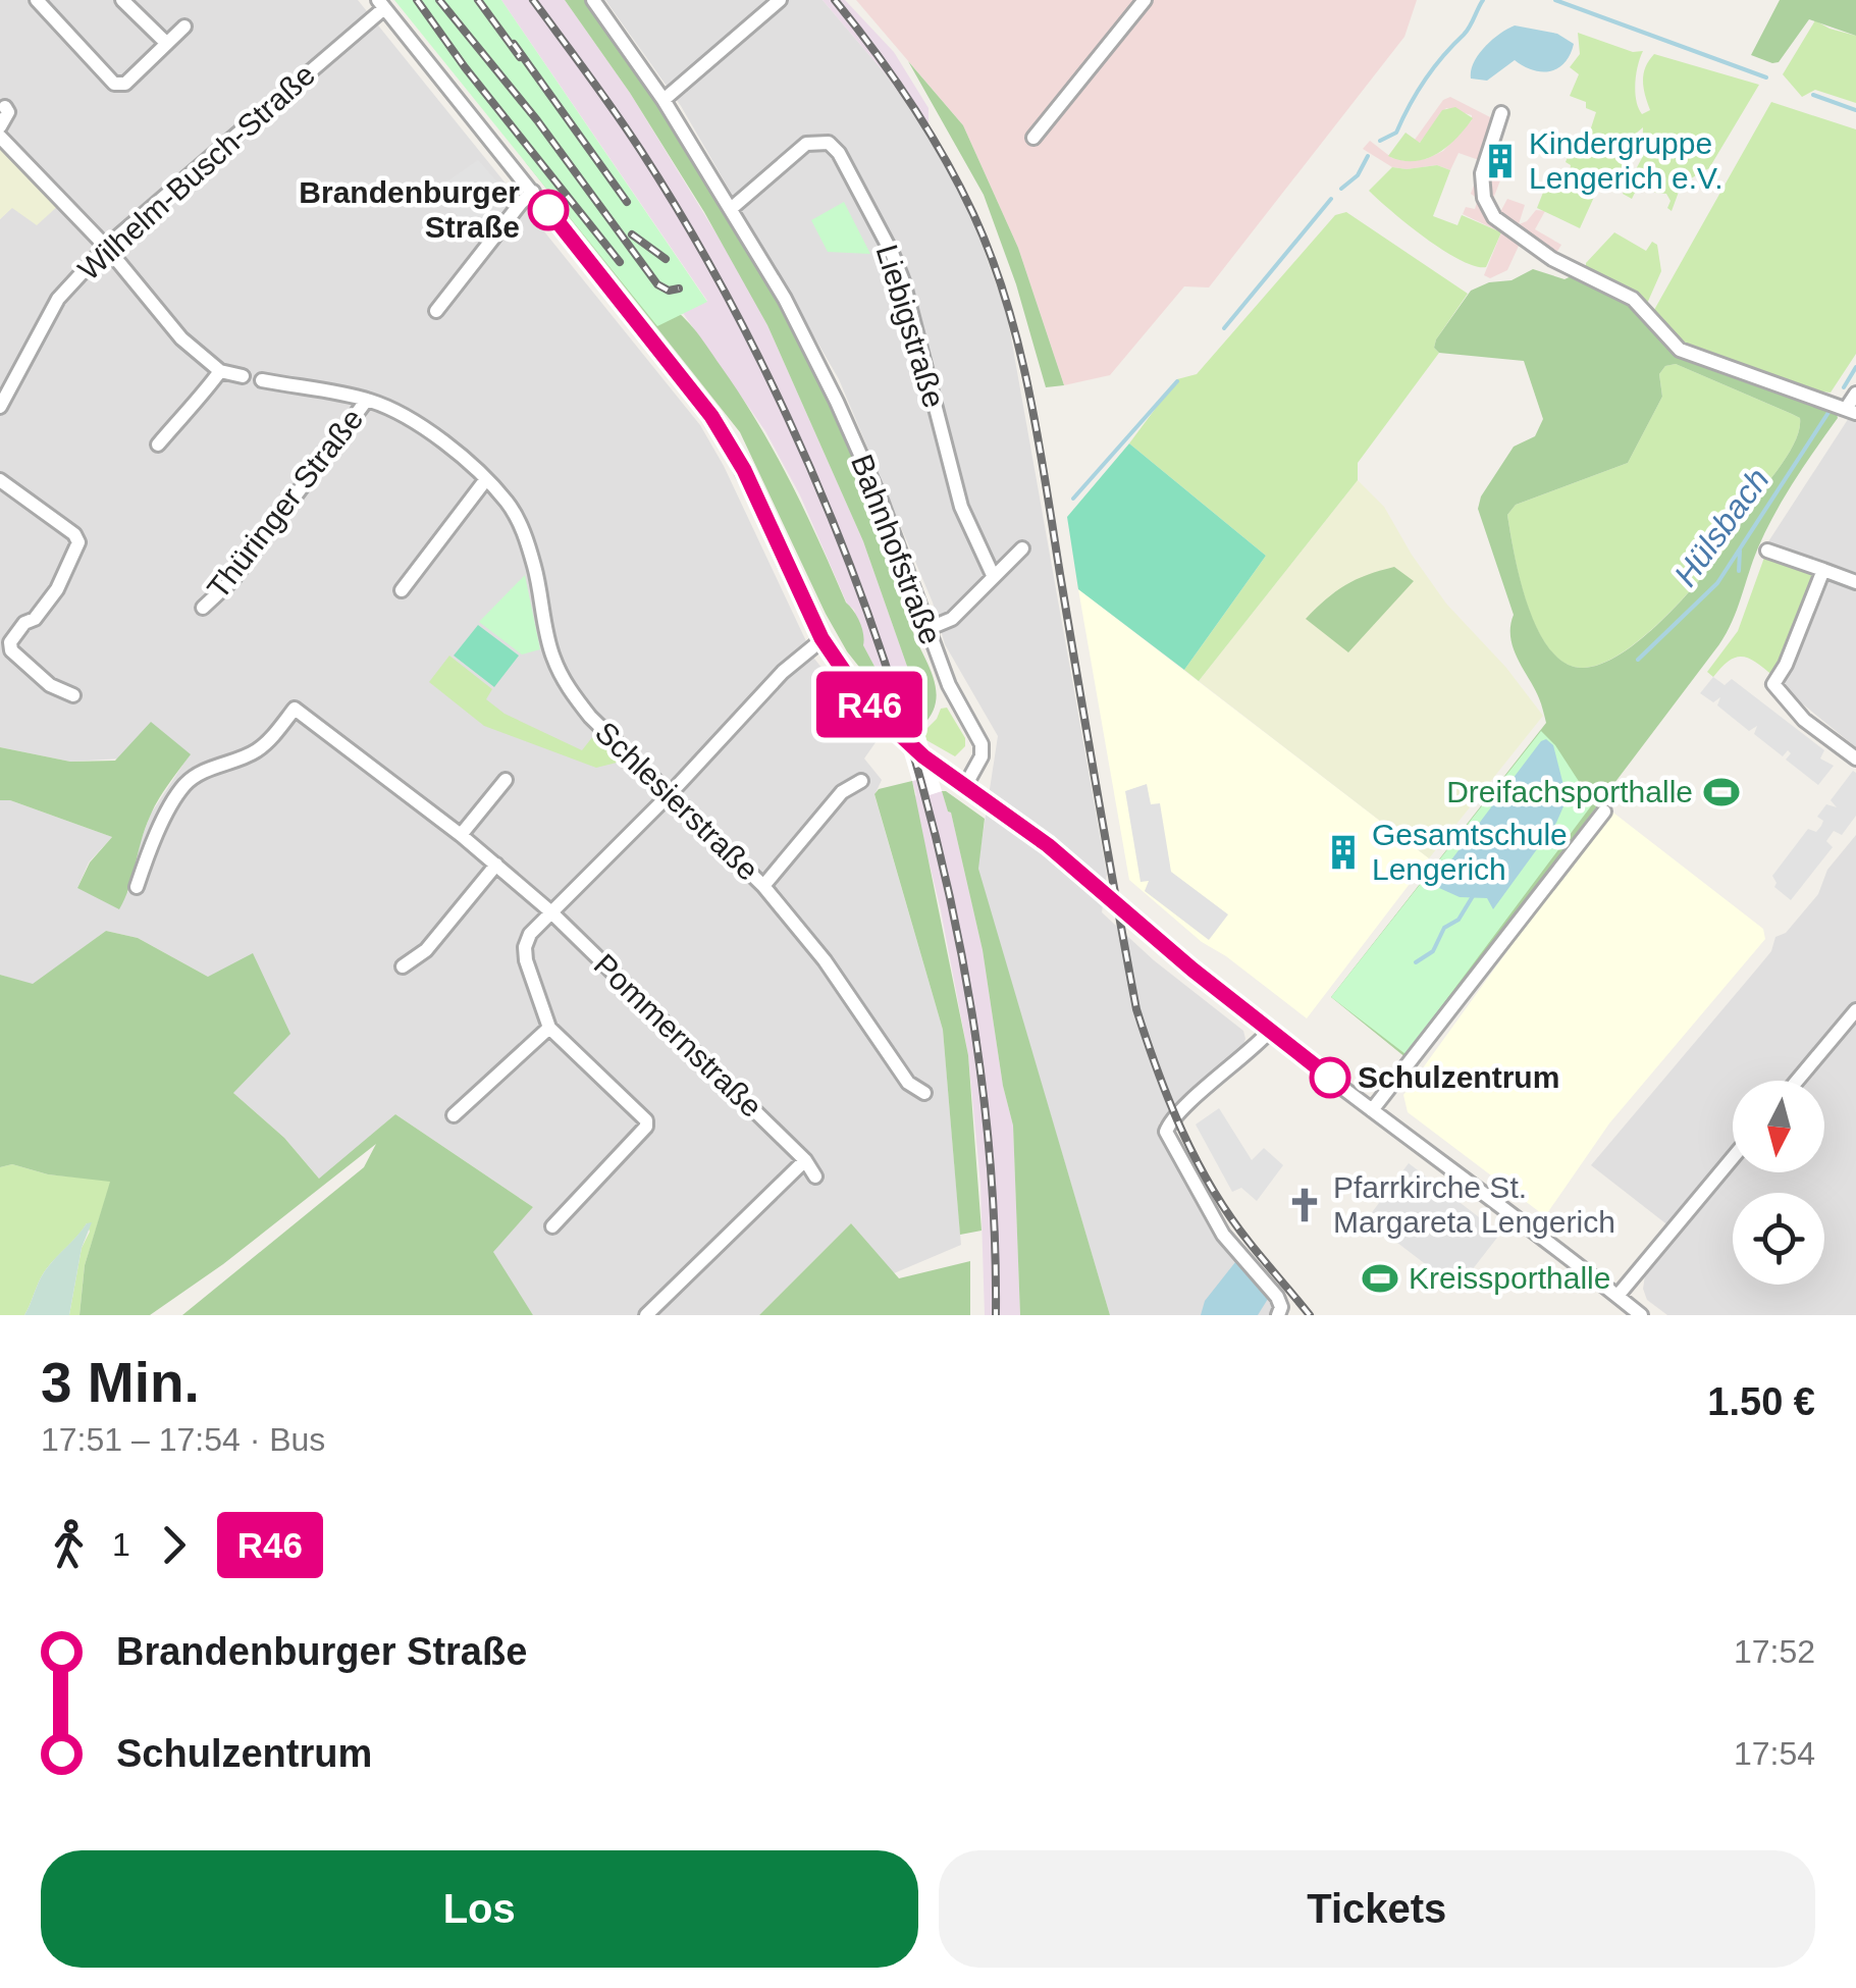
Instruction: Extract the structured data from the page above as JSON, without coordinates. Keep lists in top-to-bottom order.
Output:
{
  "streets": {
    "street": [
      "Wilhelm-Busch-Straße",
      "Liebigstraße",
      "Thüringer Straße",
      "Bahnhofstraße",
      "Schlesierstraße",
      "Pommernstraße"
    ]
  },
  "crossings": [
    ["Liebigstraße", "Bahnhofstraße"],
    ["Thüringer Straße", "Schlesierstraße"]
  ],
  "water": ["Hülsbach"],
  "places": {
    "building": ["Kindergruppe Lengerich e.V.", "Gesamtschule Lengerich"],
    "other": ["Brandenburger Straße", "Schulzentrum"],
    "sports": ["Dreifachsporthalle", "Kreissporthalle"],
    "church": ["Pfarrkirche St. Margareta Lengerich"]
  },
  "lines": ["bus line R46"],
  "north": "bottom",
  "page": {
    "on_map": "R46",
    "heading": ["3 Min.", "17:51 – 17:54 · Bus", "1.50 €"],
    "legs": ["1", "R46"],
    "list": [
      {
        "name": "Brandenburger Straße",
        "value": "17:52"
      },
      {
        "name": "Schulzentrum",
        "value": "17:54"
      }
    ],
    "buttons": ["Los", "Tickets"]
  }
}
